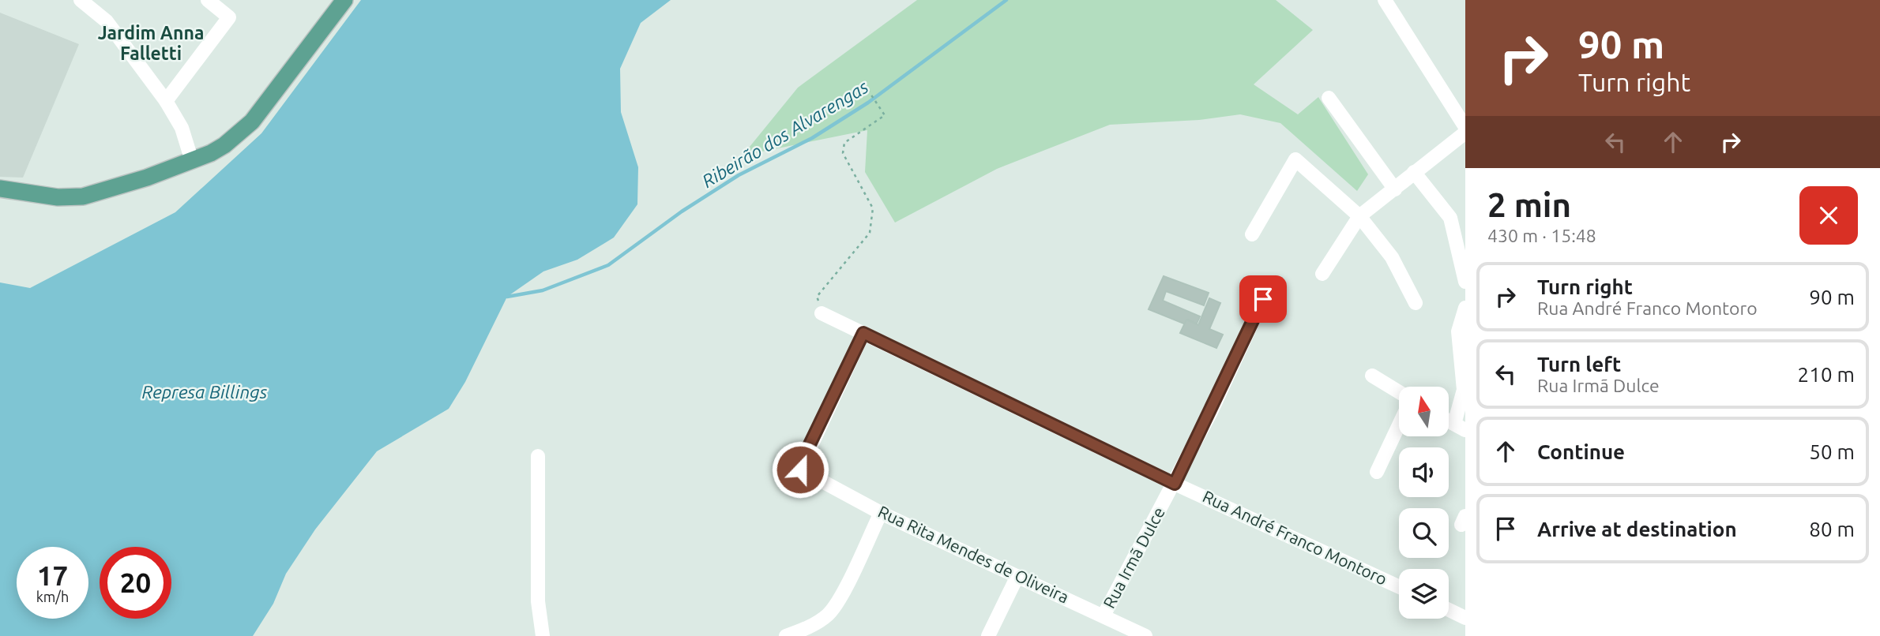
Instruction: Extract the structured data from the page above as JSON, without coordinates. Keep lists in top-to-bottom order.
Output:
{
  "streets": {
    "street": ["Rua André Franco Montoro", "Rua Rita Mendes de Oliveira", "Rua Irmã Dulce"]
  },
  "crossings": [
    ["Rua André Franco Montoro", "Rua Rita Mendes de Oliveira"],
    ["Rua André Franco Montoro", "Rua Irmã Dulce"],
    ["Rua Rita Mendes de Oliveira", "Rua Irmã Dulce"]
  ],
  "districts": ["Jardim Anna Falletti"],
  "water": ["Ribeirão dos Alvarengas", "Represa Billings"],
  "north": "top",
  "page": {
    "turn": ["90 m", "Turn right"],
    "heading": ["2 min", "430 m · 15:48"],
    "list": [
      {
        "name": "Turn right",
        "note": "Rua André Franco Montoro",
        "value": "90 m"
      },
      {
        "name": "Turn left",
        "note": "Rua Irmã Dulce",
        "value": "210 m"
      },
      {
        "name": "Continue",
        "value": "50 m"
      },
      {
        "name": "Arrive at destination",
        "value": "80 m"
      }
    ],
    "speed": "17 km/h",
    "limit": "20"
  }
}
